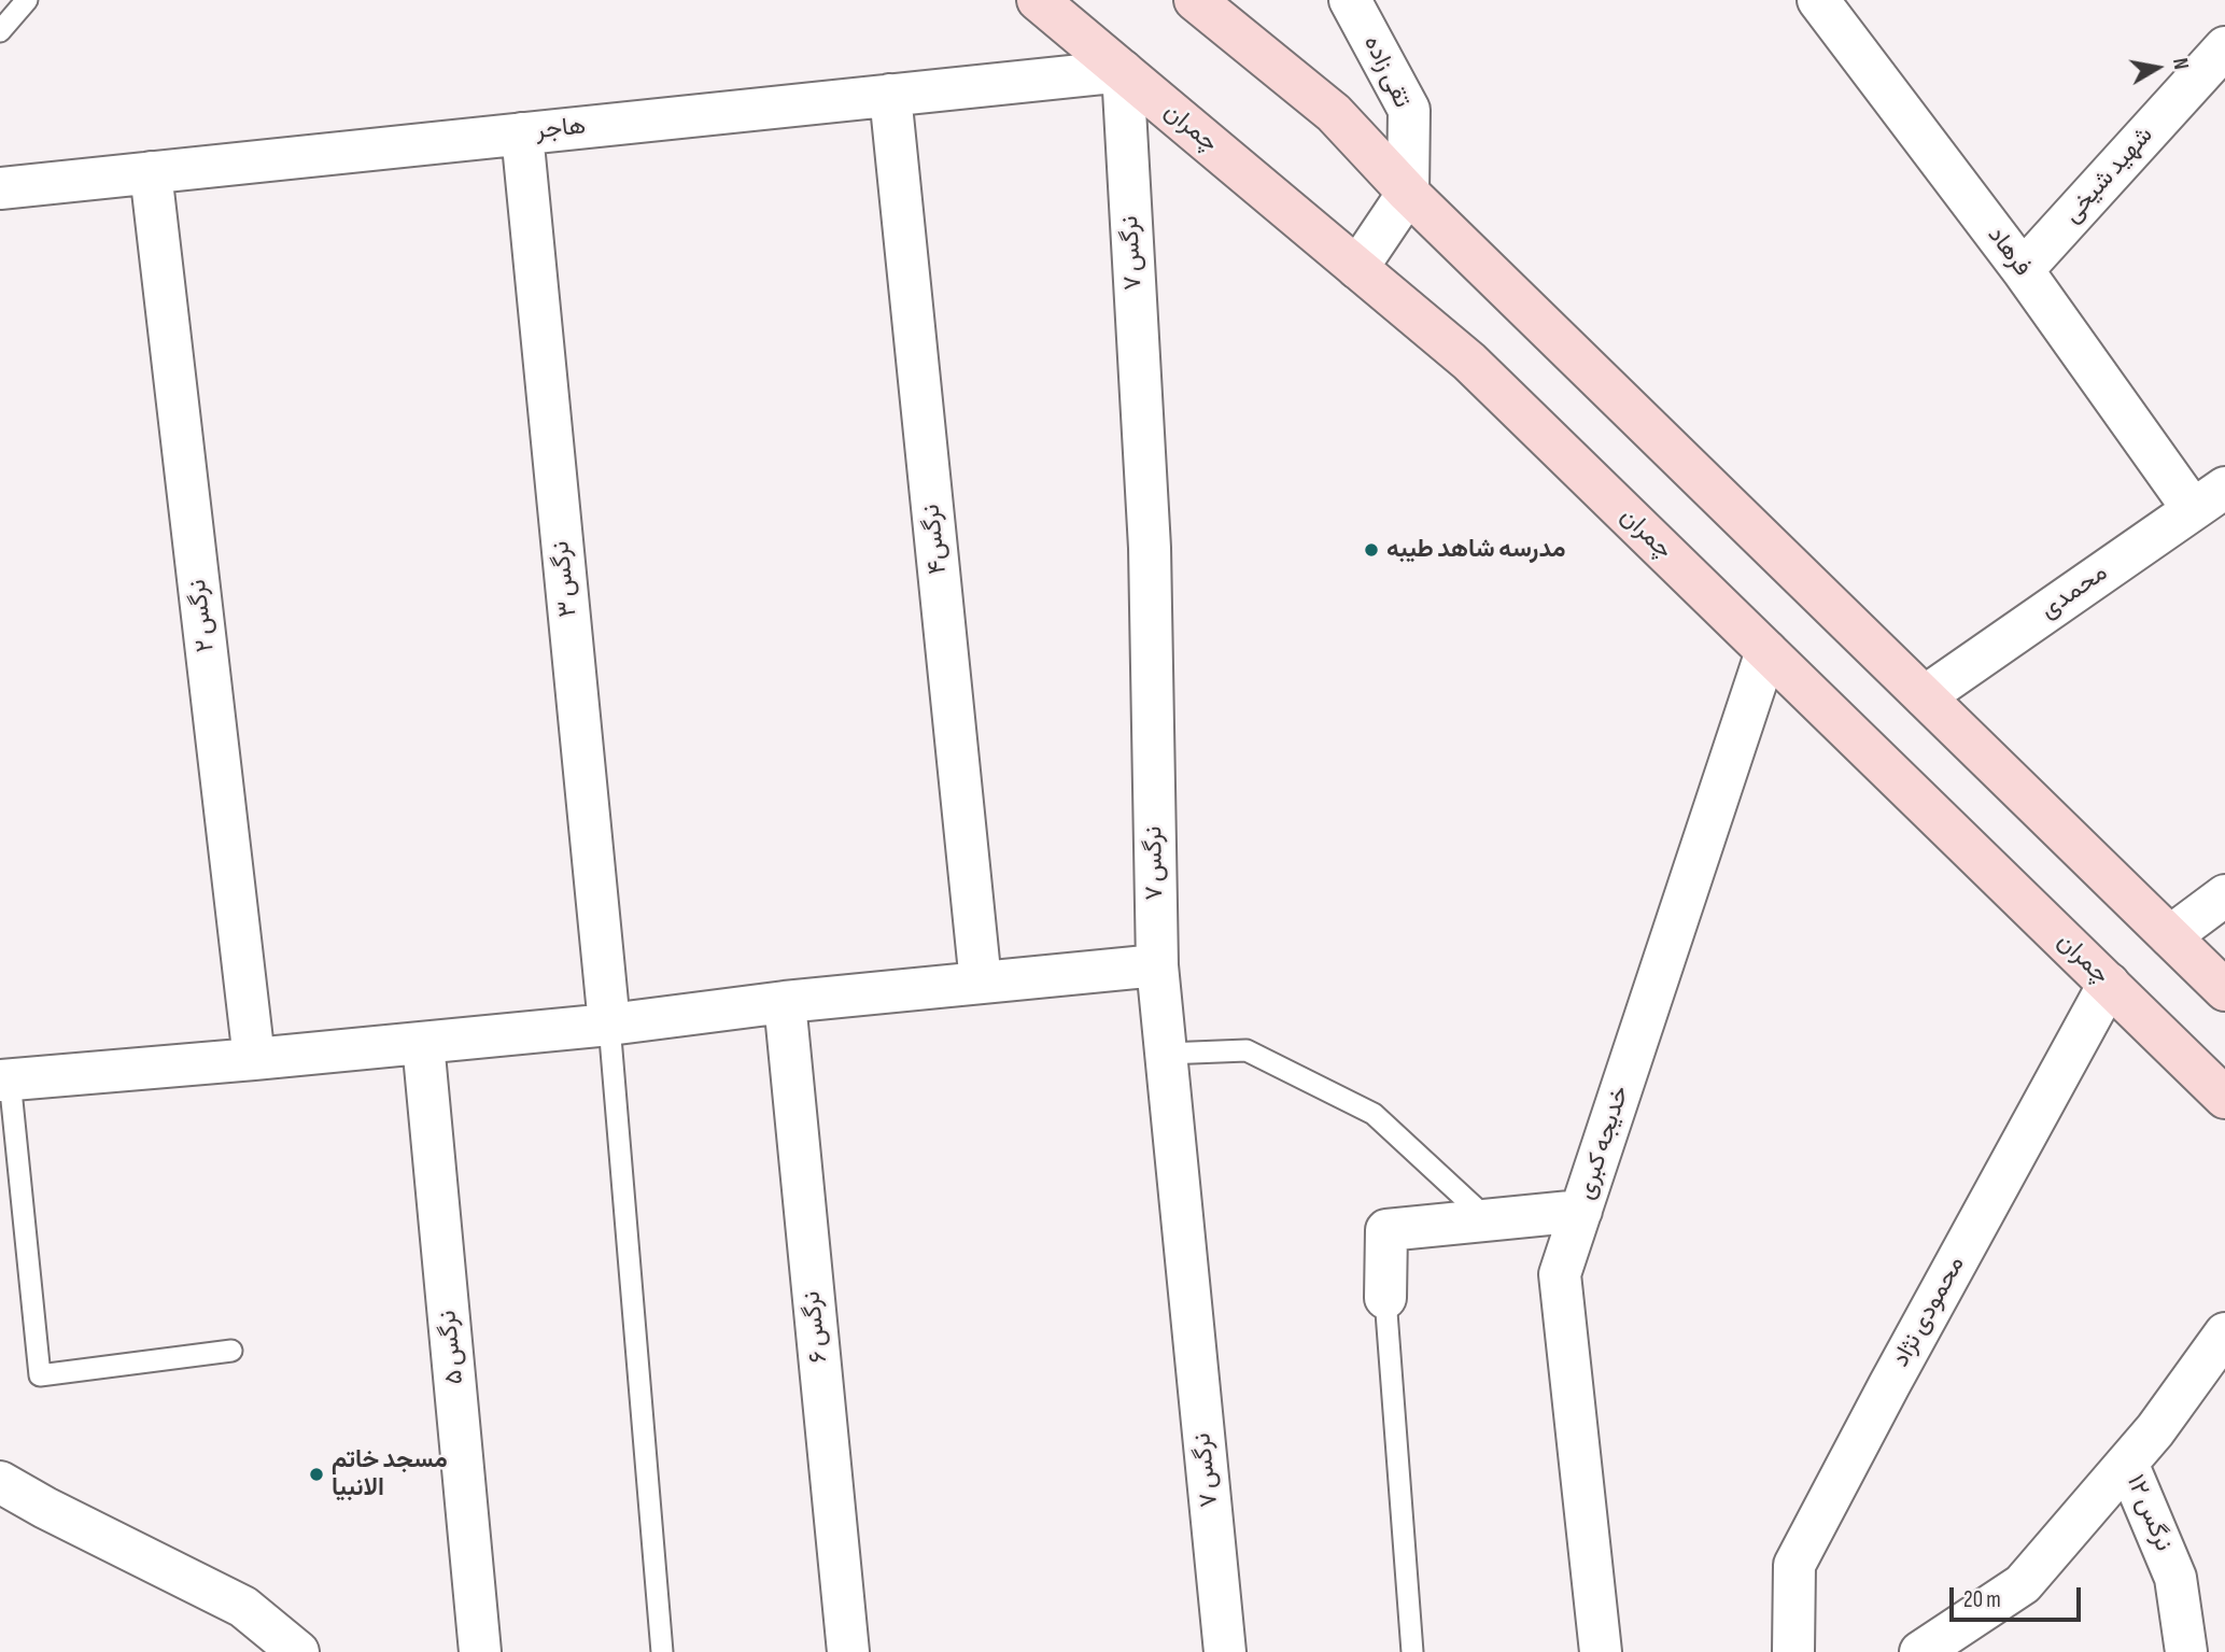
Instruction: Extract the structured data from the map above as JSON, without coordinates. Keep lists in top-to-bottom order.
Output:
{
  "streets": {
    "street": [
      "تقی زاده",
      "چمران",
      "هاجر",
      "شهید شیخی",
      "فرهاد",
      "نرگس ۷",
      "نرگس۴",
      "نرگس ۳",
      "محمدی",
      "نرگس ۲",
      "خدیجه کبری",
      "محمودی نژاد",
      "نرگس ۶",
      "نرگس ۵",
      "نرگس ۱۲"
    ]
  },
  "crossings": [
    ["چمران", "هاجر"],
    ["چمران", "نرگس ۷"],
    ["چمران", "خدیجه کبری"],
    ["چمران", "محمودی نژاد"],
    ["هاجر", "نرگس ۷"],
    ["هاجر", "نرگس۴"],
    ["هاجر", "نرگس ۳"],
    ["هاجر", "نرگس ۲"],
    ["شهید شیخی", "فرهاد"],
    ["فرهاد", "محمدی"]
  ],
  "places": ["مدرسه شاهد طیبه", "مسجد خاتم الانبیا"],
  "scale_bar": "20 m",
  "north": "right"
}
